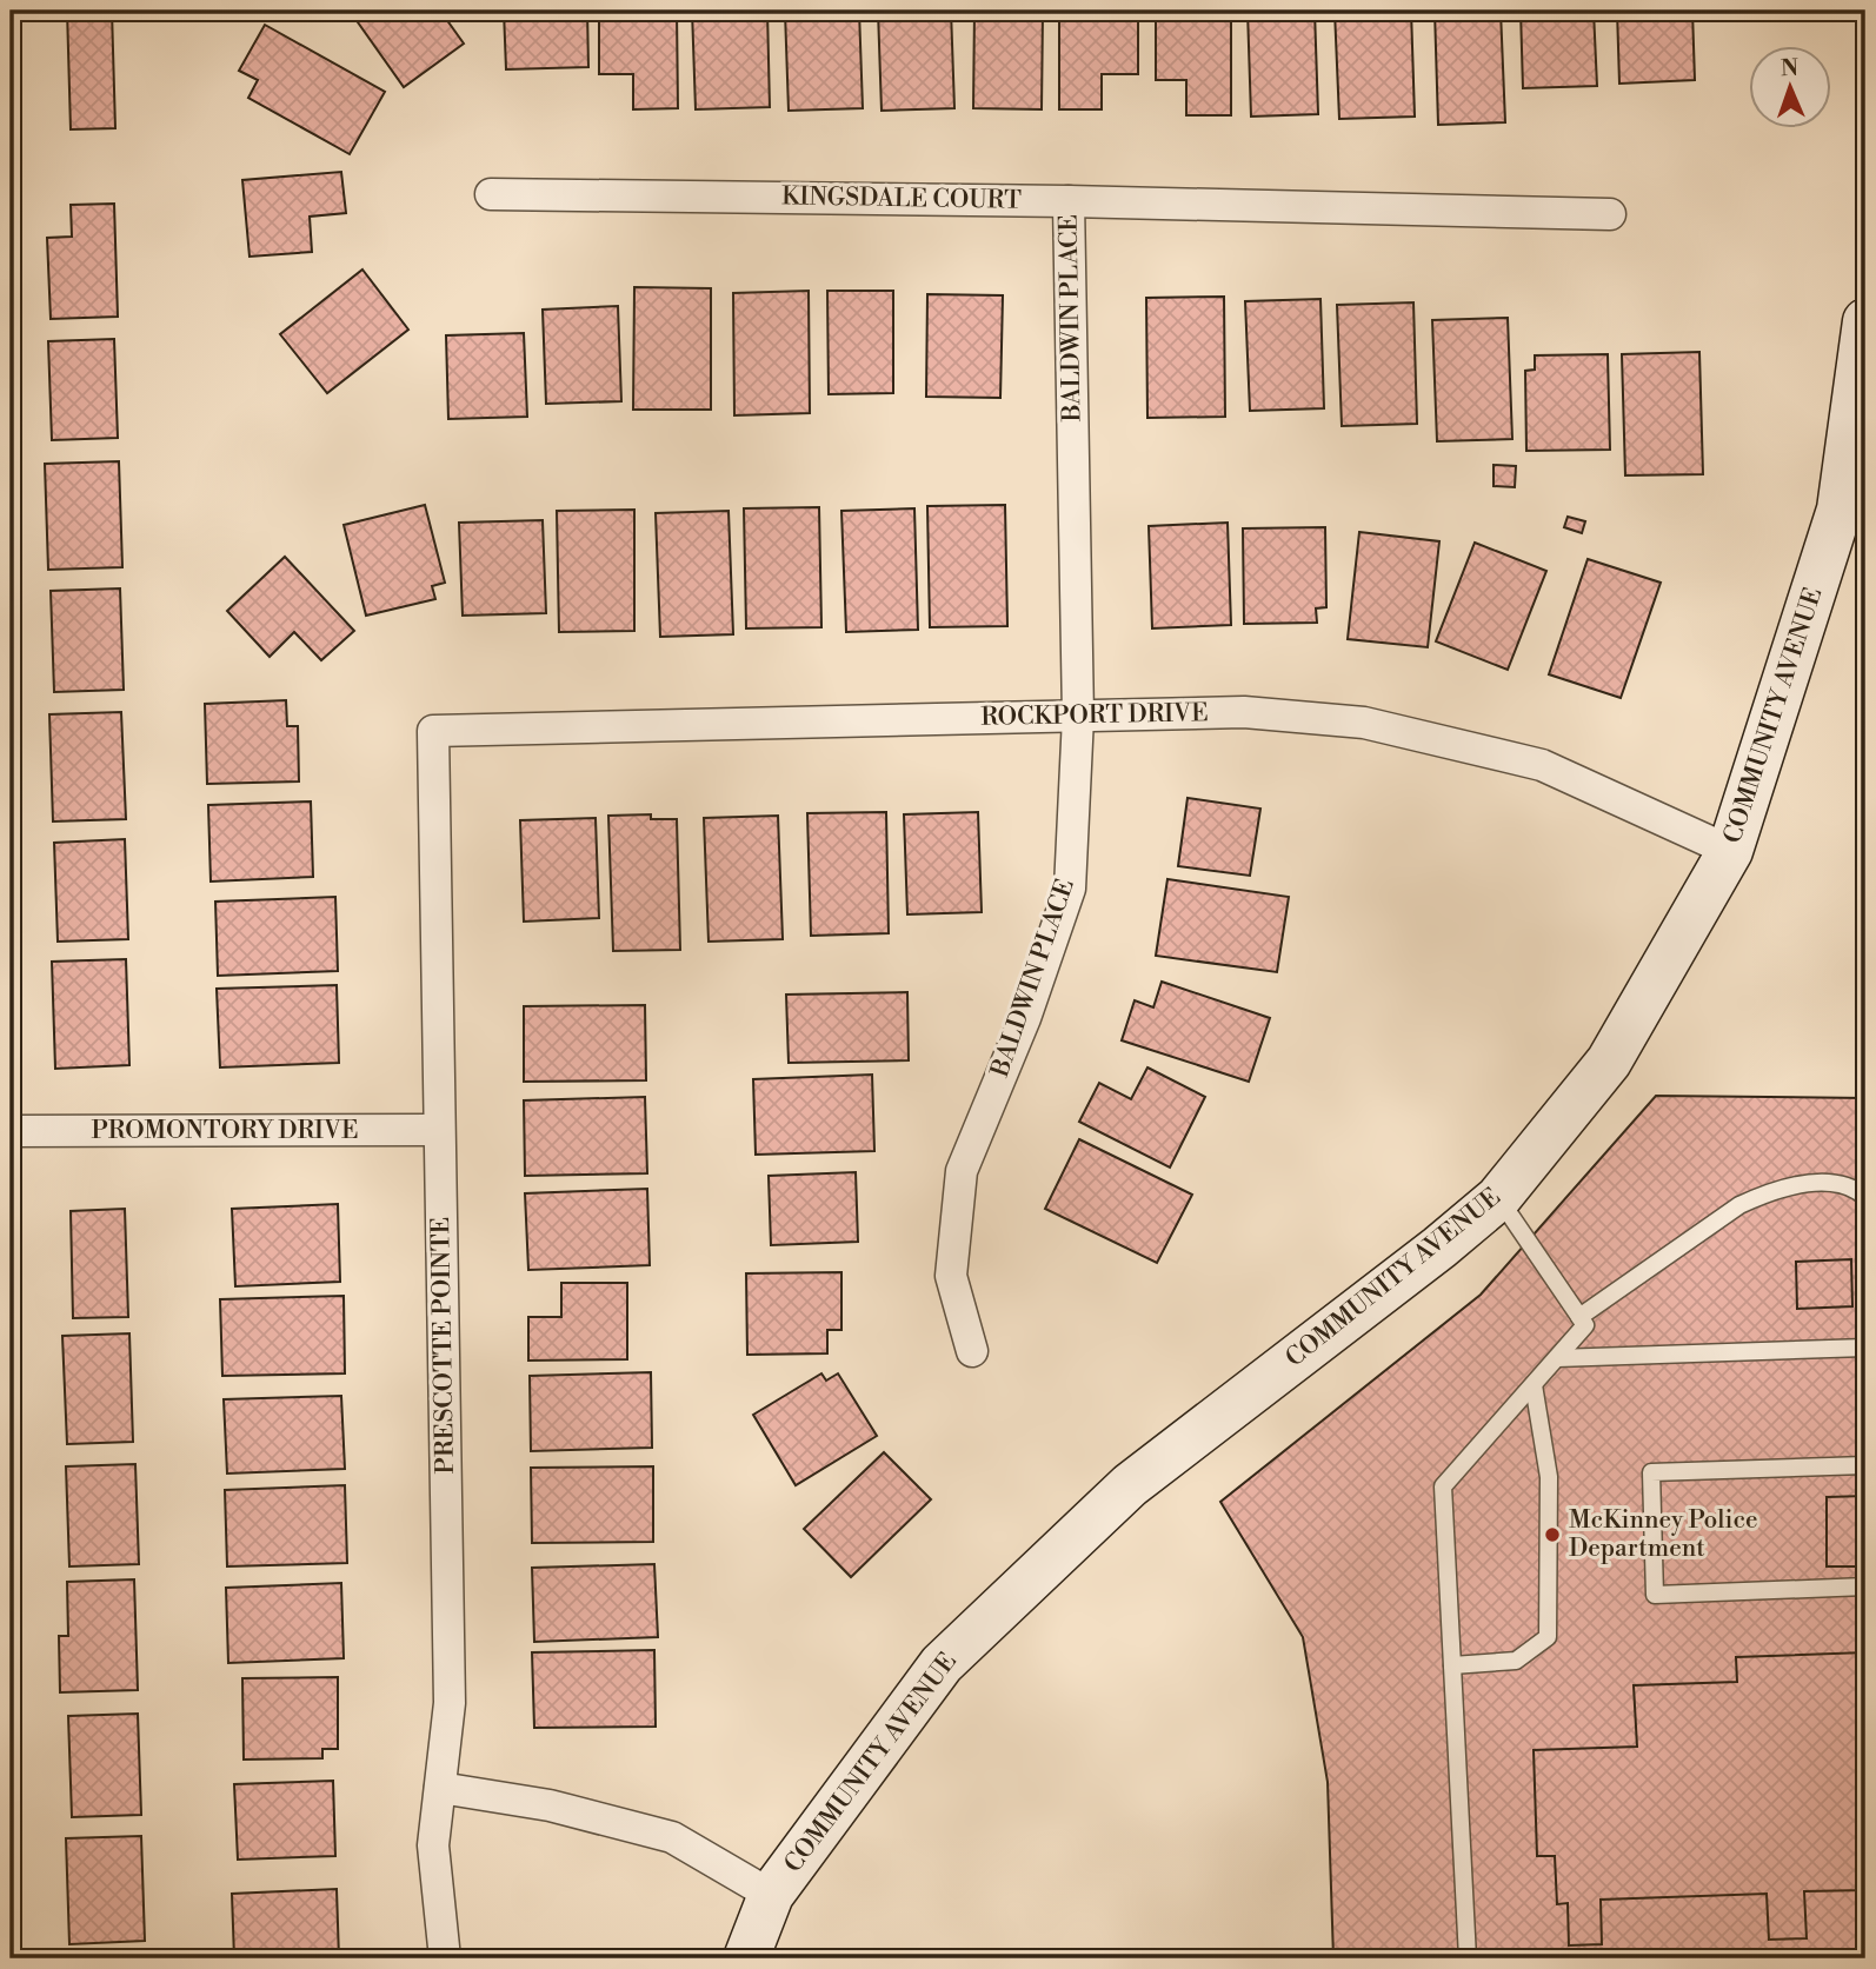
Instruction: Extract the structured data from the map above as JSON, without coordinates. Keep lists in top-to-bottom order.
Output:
{
  "streets": {
    "street": [
      "KINGSDALE COURT",
      "BALDWIN PLACE",
      "ROCKPORT DRIVE",
      "COMMUNITY AVENUE",
      "PROMONTORY DRIVE",
      "PRESCOTTE POINTE"
    ]
  },
  "crossings": [
    ["KINGSDALE COURT", "BALDWIN PLACE"],
    ["BALDWIN PLACE", "ROCKPORT DRIVE"],
    ["ROCKPORT DRIVE", "COMMUNITY AVENUE"],
    ["ROCKPORT DRIVE", "PRESCOTTE POINTE"],
    ["PROMONTORY DRIVE", "PRESCOTTE POINTE"]
  ],
  "places": ["McKinney Police Department"],
  "north": "top"
}
